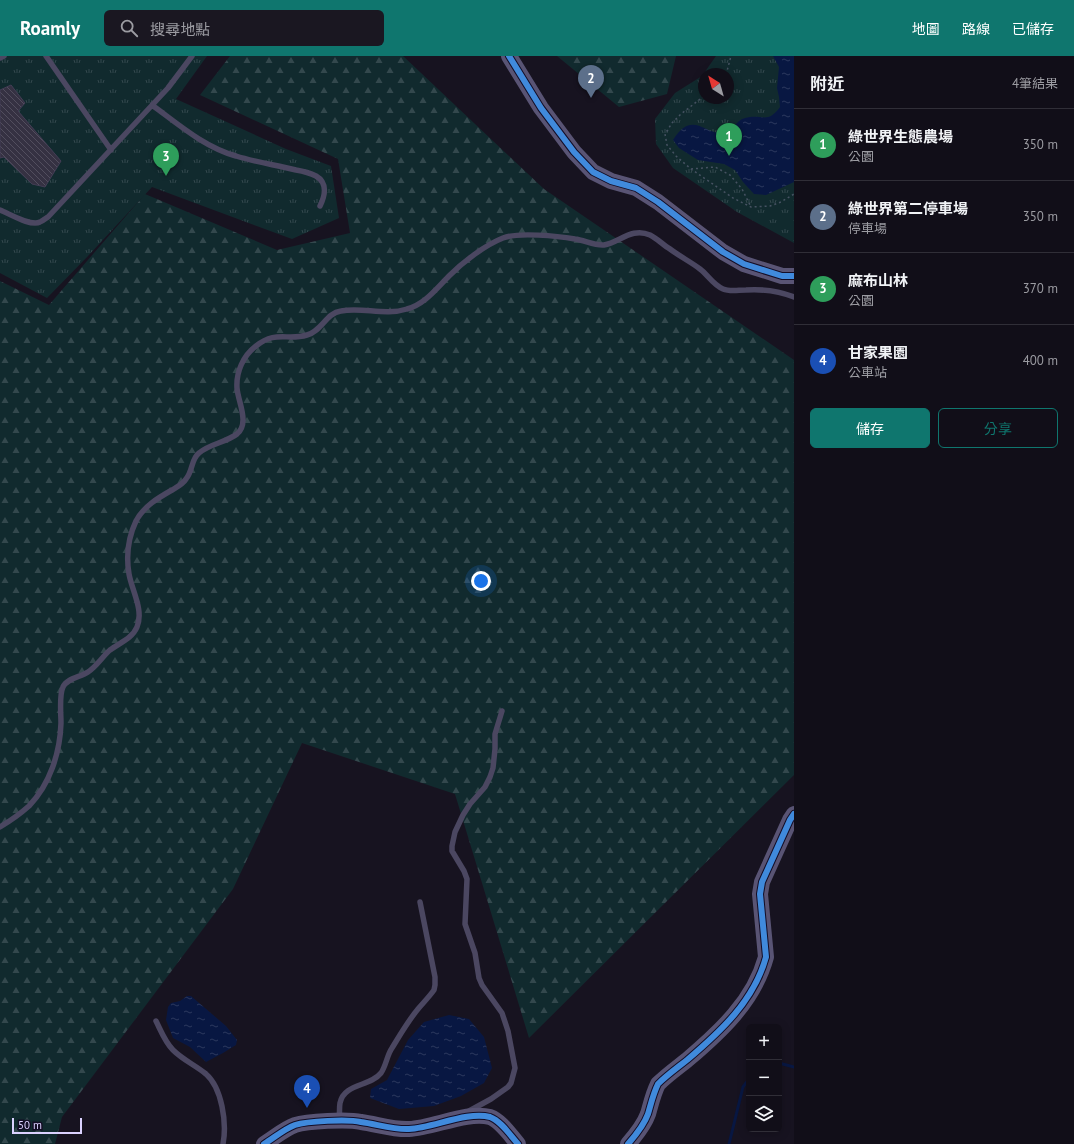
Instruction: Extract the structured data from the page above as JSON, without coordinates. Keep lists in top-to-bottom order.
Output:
{
  "scale_bar": "50 m",
  "north": "top left",
  "page": {
    "header": "Roamly",
    "search": "搜尋地點",
    "nav": ["地圖", "路線", "已儲存"],
    "heading": ["附近", "4筆結果"],
    "pins": [
      "2",
      "1",
      "3",
      "4"
    ],
    "list": [
      {
        "mark": "1",
        "name": "綠世界生態農場",
        "note": "公園",
        "value": "350 m"
      },
      {
        "mark": "2",
        "name": "綠世界第二停車場",
        "note": "停車場",
        "value": "350 m"
      },
      {
        "mark": "3",
        "name": "麻布山林",
        "note": "公園",
        "value": "370 m"
      },
      {
        "mark": "4",
        "name": "甘家果園",
        "note": "公車站",
        "value": "400 m"
      }
    ],
    "buttons": ["儲存", "分享"],
    "map_buttons": ["+", "−"],
    "scale": "50 m"
  }
}
